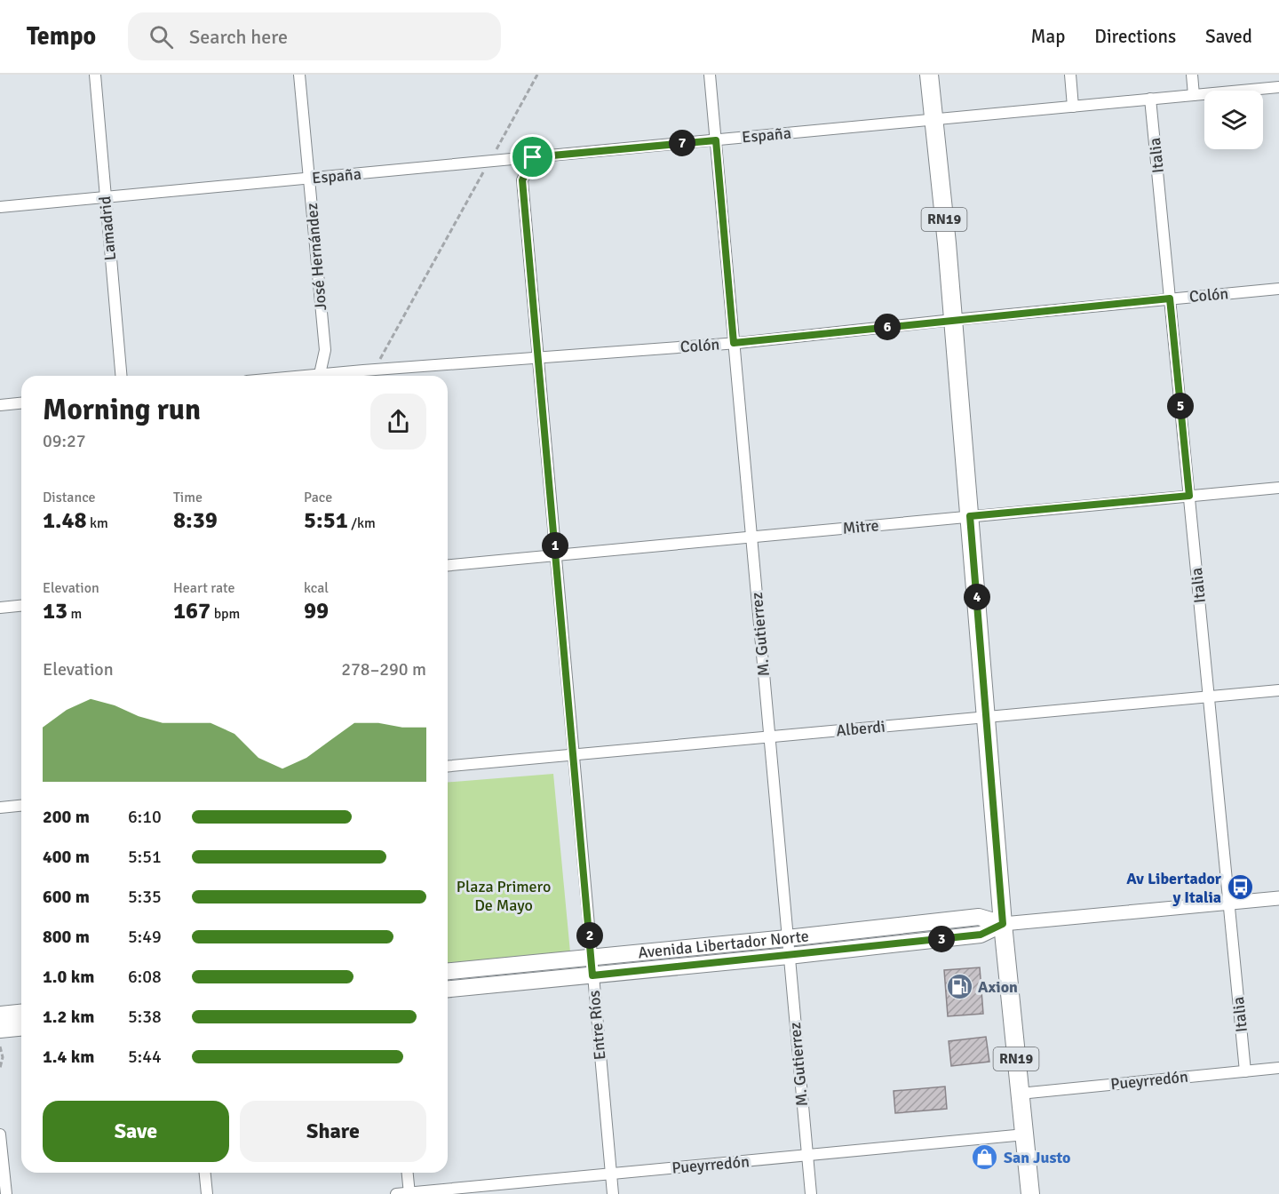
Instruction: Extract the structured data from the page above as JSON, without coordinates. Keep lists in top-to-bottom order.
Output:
{
  "streets": {
    "main road": ["RN19", "Avenida Libertador Norte"],
    "street": [
      "España",
      "Italia",
      "Lamadrid",
      "José Hernández",
      "Colón",
      "Mitre",
      "M. Gutierrez",
      "Alberdi",
      "Entre Ríos",
      "Pueyrredón"
    ]
  },
  "crossings": [
    ["España", "Italia"],
    ["España", "RN19"],
    ["España", "Lamadrid"],
    ["España", "José Hernández"],
    ["España", "M. Gutierrez"],
    ["España", "Entre Ríos"],
    ["Italia", "Colón"],
    ["Italia", "Mitre"],
    ["Italia", "Alberdi"],
    ["Italia", "Avenida Libertador Norte"],
    ["Italia", "Pueyrredón"],
    ["RN19", "Colón"],
    ["RN19", "Mitre"],
    ["RN19", "Alberdi"],
    ["RN19", "Avenida Libertador Norte"],
    ["RN19", "Pueyrredón"],
    ["José Hernández", "Colón"],
    ["Colón", "M. Gutierrez"],
    ["Colón", "Entre Ríos"],
    ["Mitre", "M. Gutierrez"],
    ["Mitre", "Entre Ríos"],
    ["M. Gutierrez", "Alberdi"],
    ["M. Gutierrez", "Avenida Libertador Norte"],
    ["M. Gutierrez", "Pueyrredón"],
    ["Alberdi", "Entre Ríos"],
    ["Avenida Libertador Norte", "Entre Ríos"],
    ["Entre Ríos", "Pueyrredón"]
  ],
  "parks": ["Plaza Primero De Mayo"],
  "places": {
    "bus stop": ["Av Libertador y Italia"],
    "fuel station": ["Axion"],
    "shop": ["San Justo"]
  },
  "page": {
    "header": "Tempo",
    "search": "Search here",
    "nav": ["Map", "Directions", "Saved"],
    "pins": [
      "7",
      "6",
      "5",
      "1",
      "4",
      "2",
      "3"
    ],
    "heading": ["Morning run", "09:27"],
    "stats": [
      ["Distance", "1.48 km"],
      ["Time", "8:39"],
      ["Pace", "5:51 /km"],
      ["Elevation", "13 m"],
      ["Heart rate", "167 bpm"],
      ["kcal", "99"]
    ],
    "chart": ["Elevation", "278–290 m"],
    "list": [
      {
        "name": "200 m",
        "note": "6:10"
      },
      {
        "name": "400 m",
        "note": "5:51"
      },
      {
        "name": "600 m",
        "note": "5:35"
      },
      {
        "name": "800 m",
        "note": "5:49"
      },
      {
        "name": "1.0 km",
        "note": "6:08"
      },
      {
        "name": "1.2 km",
        "note": "5:38"
      },
      {
        "name": "1.4 km",
        "note": "5:44"
      }
    ],
    "buttons": ["Save", "Share"]
  }
}
